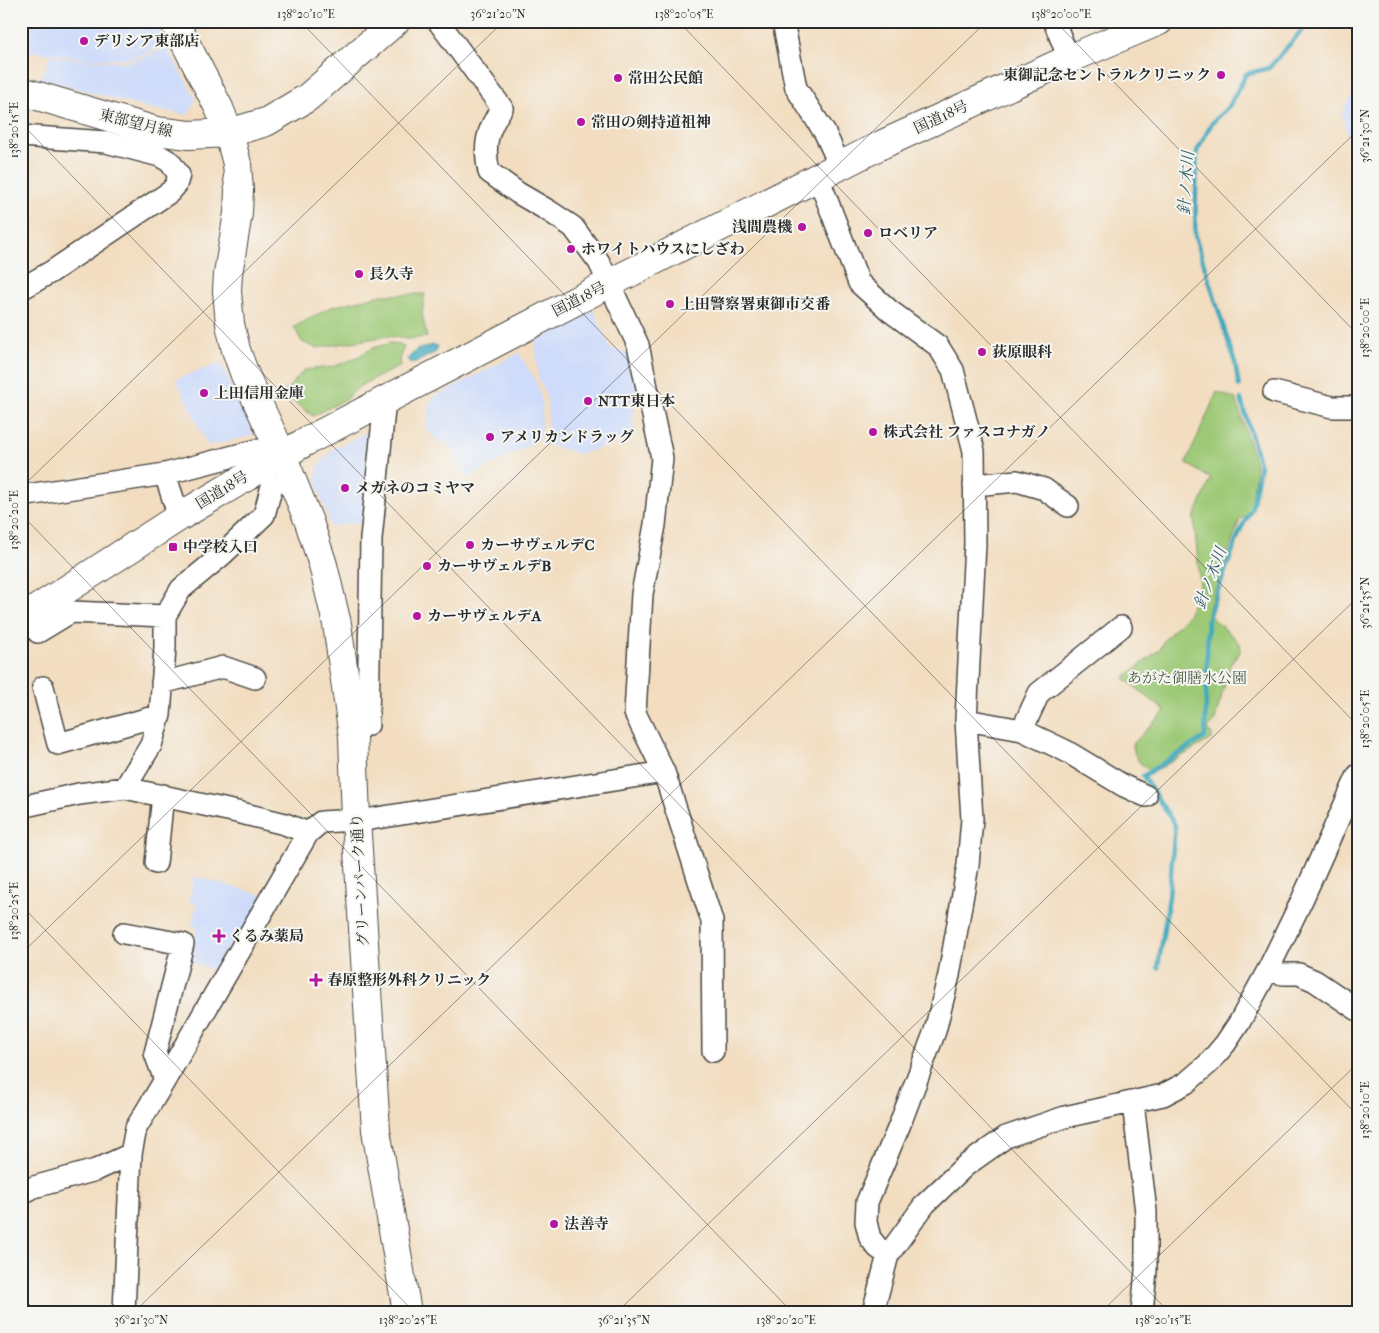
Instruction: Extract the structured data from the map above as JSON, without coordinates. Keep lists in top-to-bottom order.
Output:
{
  "streets": {
    "main road": ["国道18号", "東部望月線", "グリーンパーク通り"]
  },
  "crossings": [
    ["国道18号", "グリーンパーク通り"],
    ["東部望月線", "グリーンパーク通り"]
  ],
  "water": ["針ノ木川"],
  "parks": ["あがた御膳水公園"],
  "places": {
    "other": [
      "デリシア東部店",
      "東御記念セントラルクリニック",
      "常田公民館",
      "常田の剣持道祖神",
      "浅間農機",
      "ロベリア",
      "ホワイトハウスにしざわ",
      "長久寺",
      "上田警察署東御市交番",
      "荻原眼科",
      "上田信用金庫",
      "NTT東日本",
      "株式会社 ファスコナガノ",
      "アメリカンドラッグ",
      "メガネのコミヤマ",
      "カーサヴェルデC",
      "カーサヴェルデB",
      "カーサヴェルデA",
      "法善寺"
    ],
    "transit": ["中学校入口"],
    "health": ["くるみ薬局", "春原整形外科クリニック"]
  },
  "coordinates": [
    "138°20'10\"E",
    "36°21'20\"N",
    "138°20'05\"E",
    "138°20'00\"E",
    "138°20'15\"E",
    "36°21'30\"N",
    "138°20'20\"E",
    "36°21'35\"N",
    "138°20'25\"E"
  ]
}
